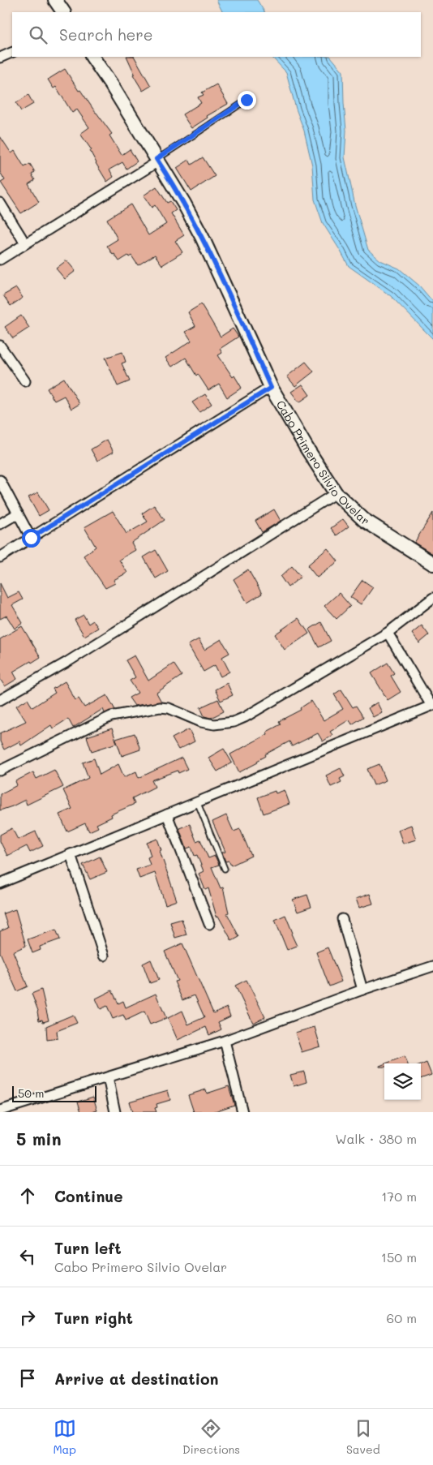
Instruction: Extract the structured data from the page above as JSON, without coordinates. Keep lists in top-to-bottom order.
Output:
{
  "streets": {
    "main road": ["Cabo Primero Silvio Ovelar"]
  },
  "scale_bar": "50 m",
  "page": {
    "search": "Search here",
    "scale": "50 m",
    "heading": ["5 min", "Walk · 380 m"],
    "list": [
      ["Continue", "170 m"],
      ["Turn left", "Cabo Primero Silvio Ovelar", "150 m"],
      ["Turn right", "60 m"],
      "Arrive at destination"
    ],
    "nav": ["Map", "Directions", "Saved"]
  }
}
